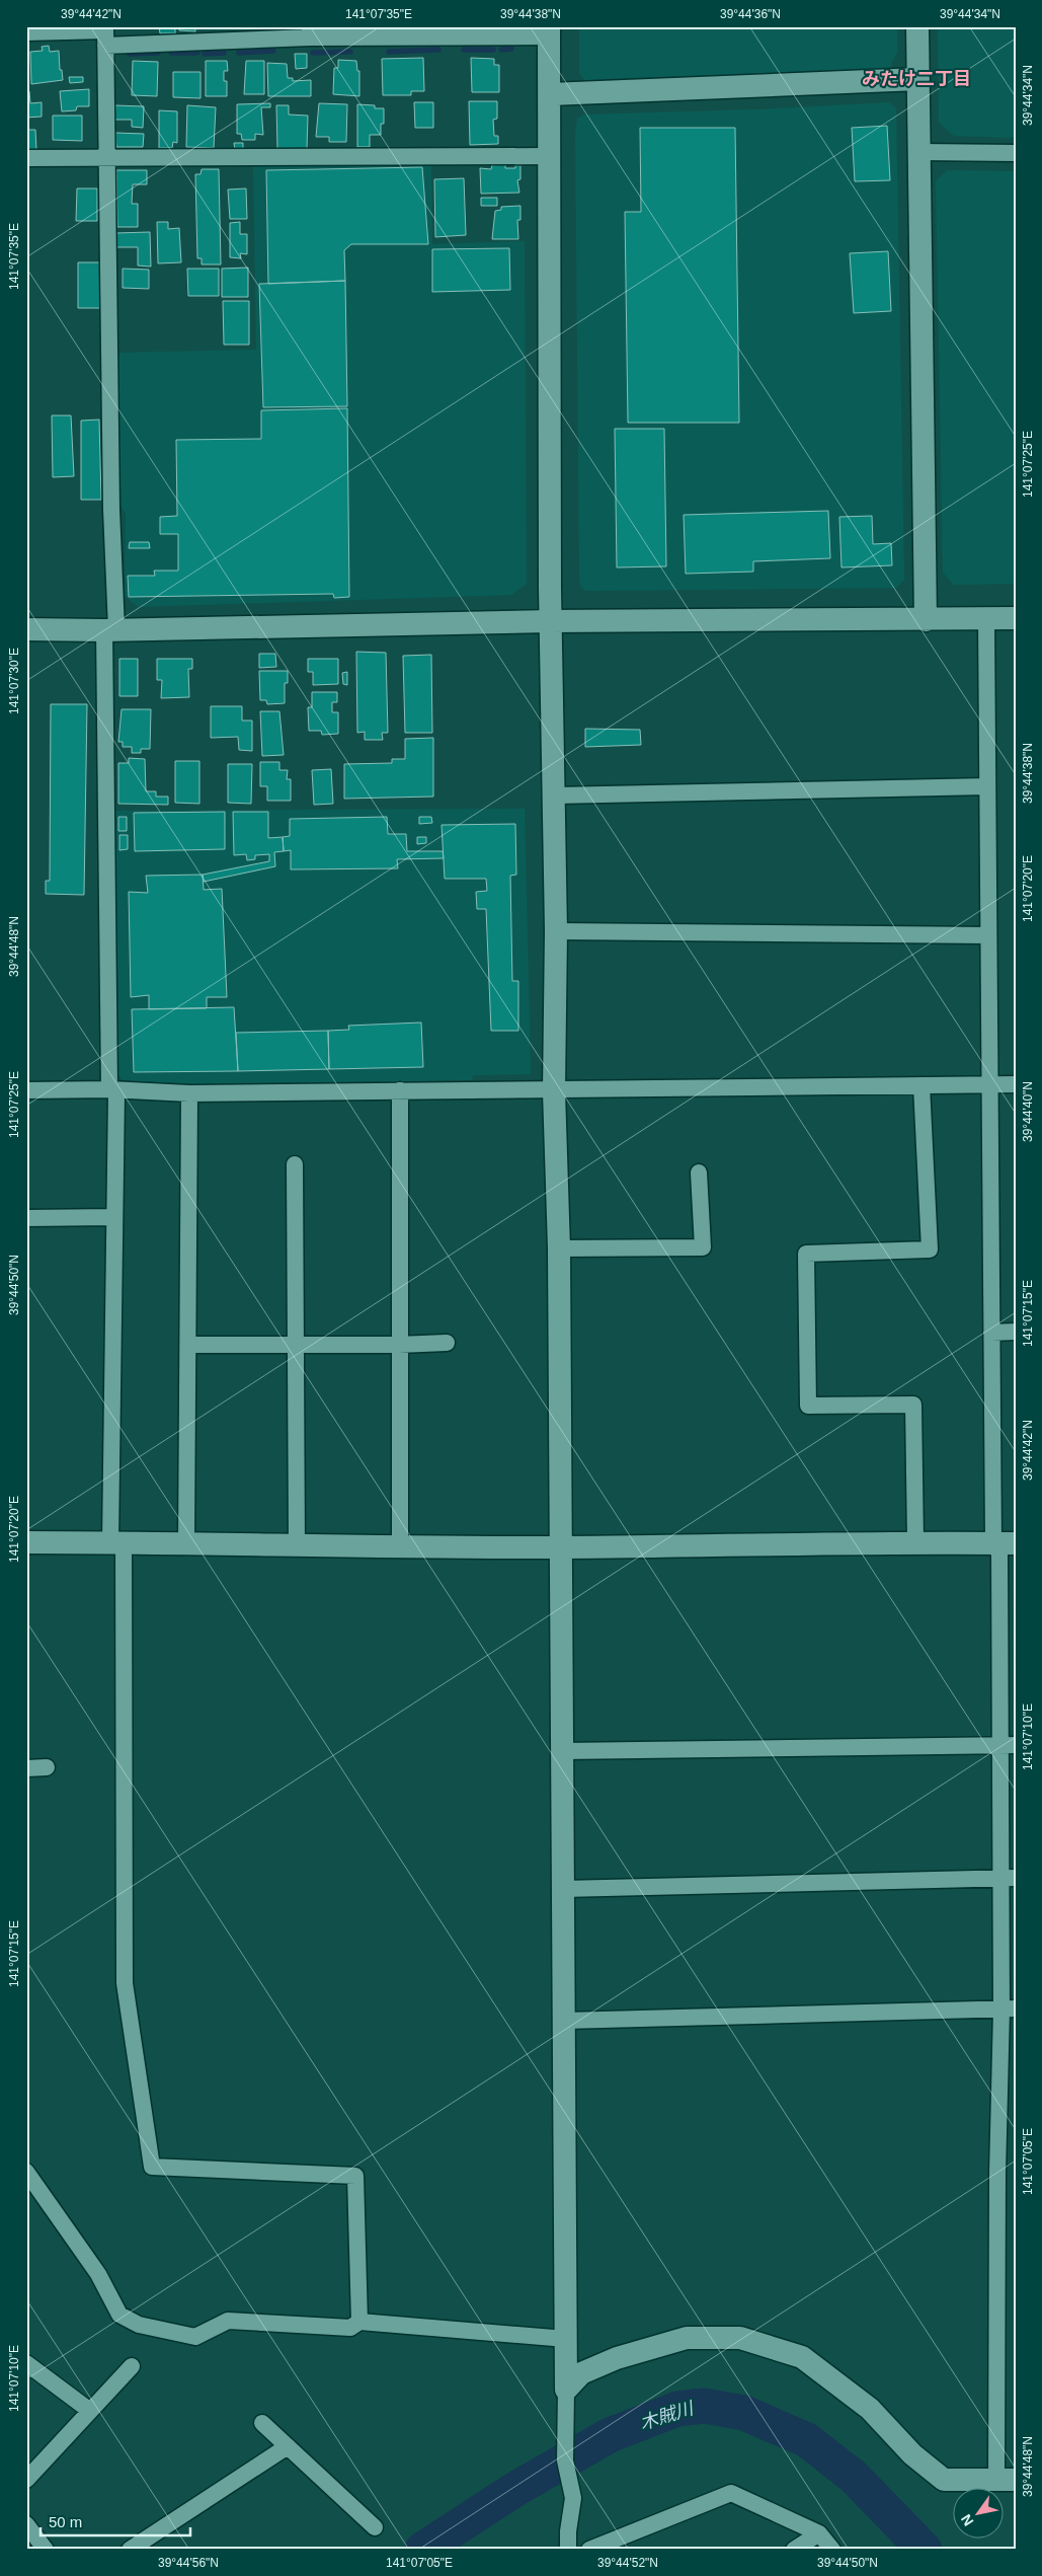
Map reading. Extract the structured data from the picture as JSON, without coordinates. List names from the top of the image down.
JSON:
{
  "districts": ["みたけ二丁目"],
  "water": ["木賊川"],
  "scale_bar": "50 m",
  "north": "bottom left",
  "coordinates": [
    "39°44'42\"N",
    "141°07'35\"E",
    "39°44'38\"N",
    "39°44'36\"N",
    "39°44'34\"N",
    "141°07'25\"E",
    "141°07'30\"E",
    "141°07'20\"E",
    "39°44'48\"N",
    "39°44'40\"N",
    "39°44'50\"N",
    "141°07'15\"E",
    "141°07'10\"E",
    "141°07'05\"E",
    "39°44'56\"N",
    "39°44'52\"N"
  ]
}
